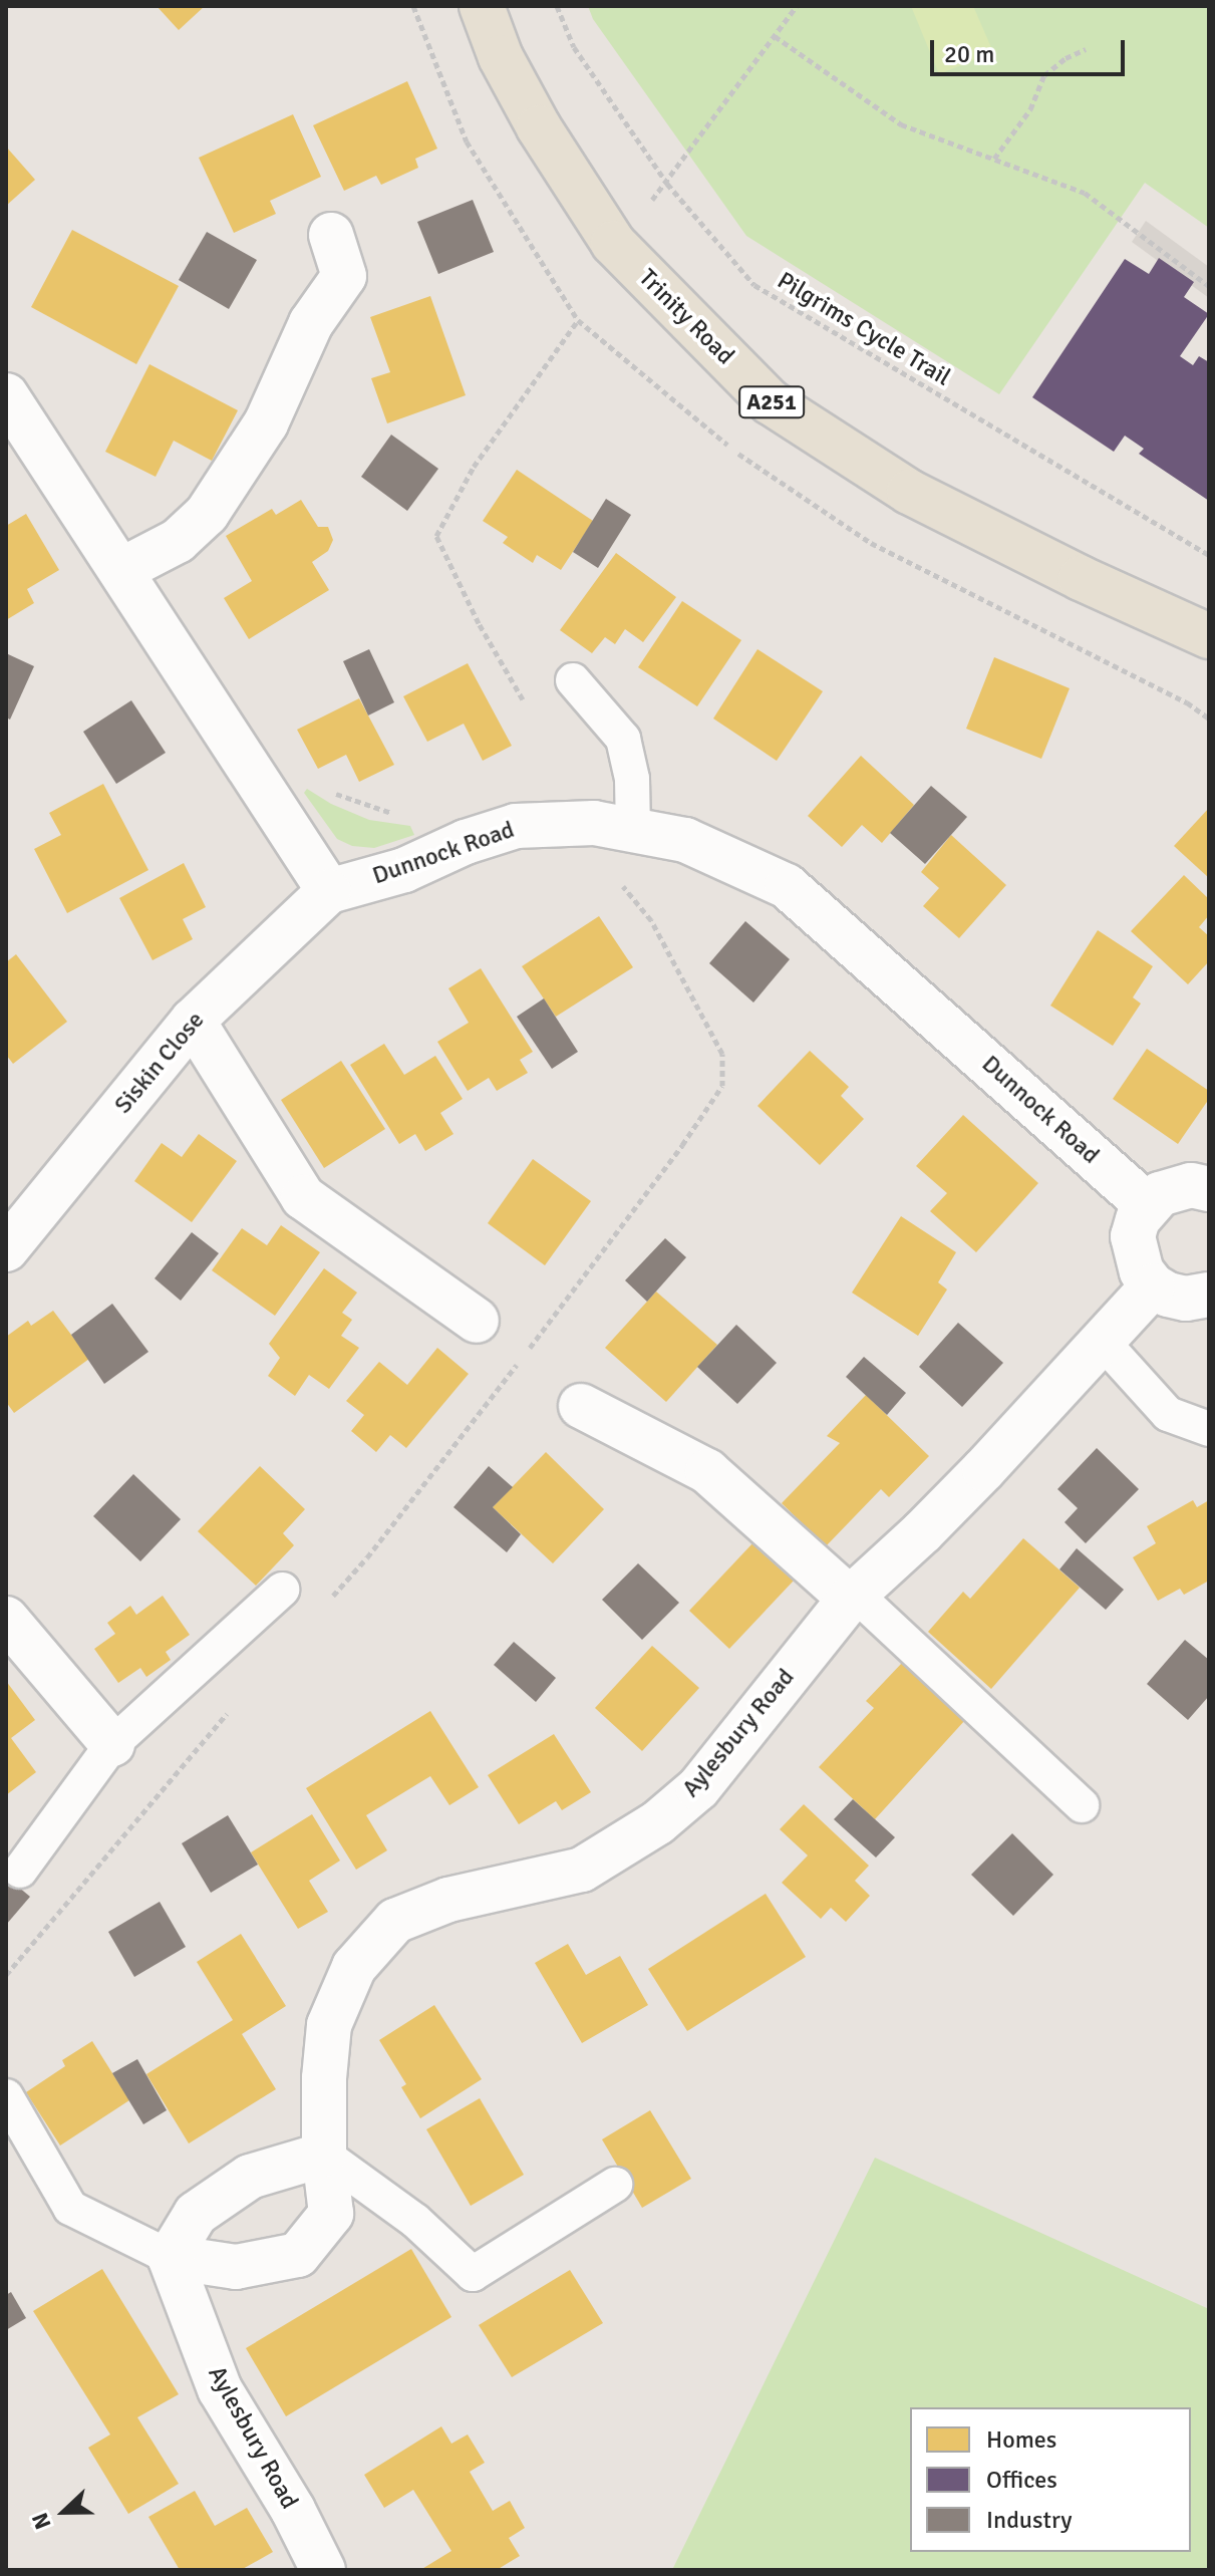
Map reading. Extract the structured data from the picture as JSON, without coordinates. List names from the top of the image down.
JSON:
{
  "streets": {
    "main road": ["Trinity Road", "A251"],
    "street": ["Dunnock Road", "Siskin Close", "Aylesbury Road"],
    "path": ["Pilgrims Cycle Trail"]
  },
  "crossings": [
    ["Dunnock Road", "Siskin Close"]
  ],
  "legend": ["Homes", "Offices", "Industry"],
  "scale_bar": "20 m",
  "north": "left"
}
